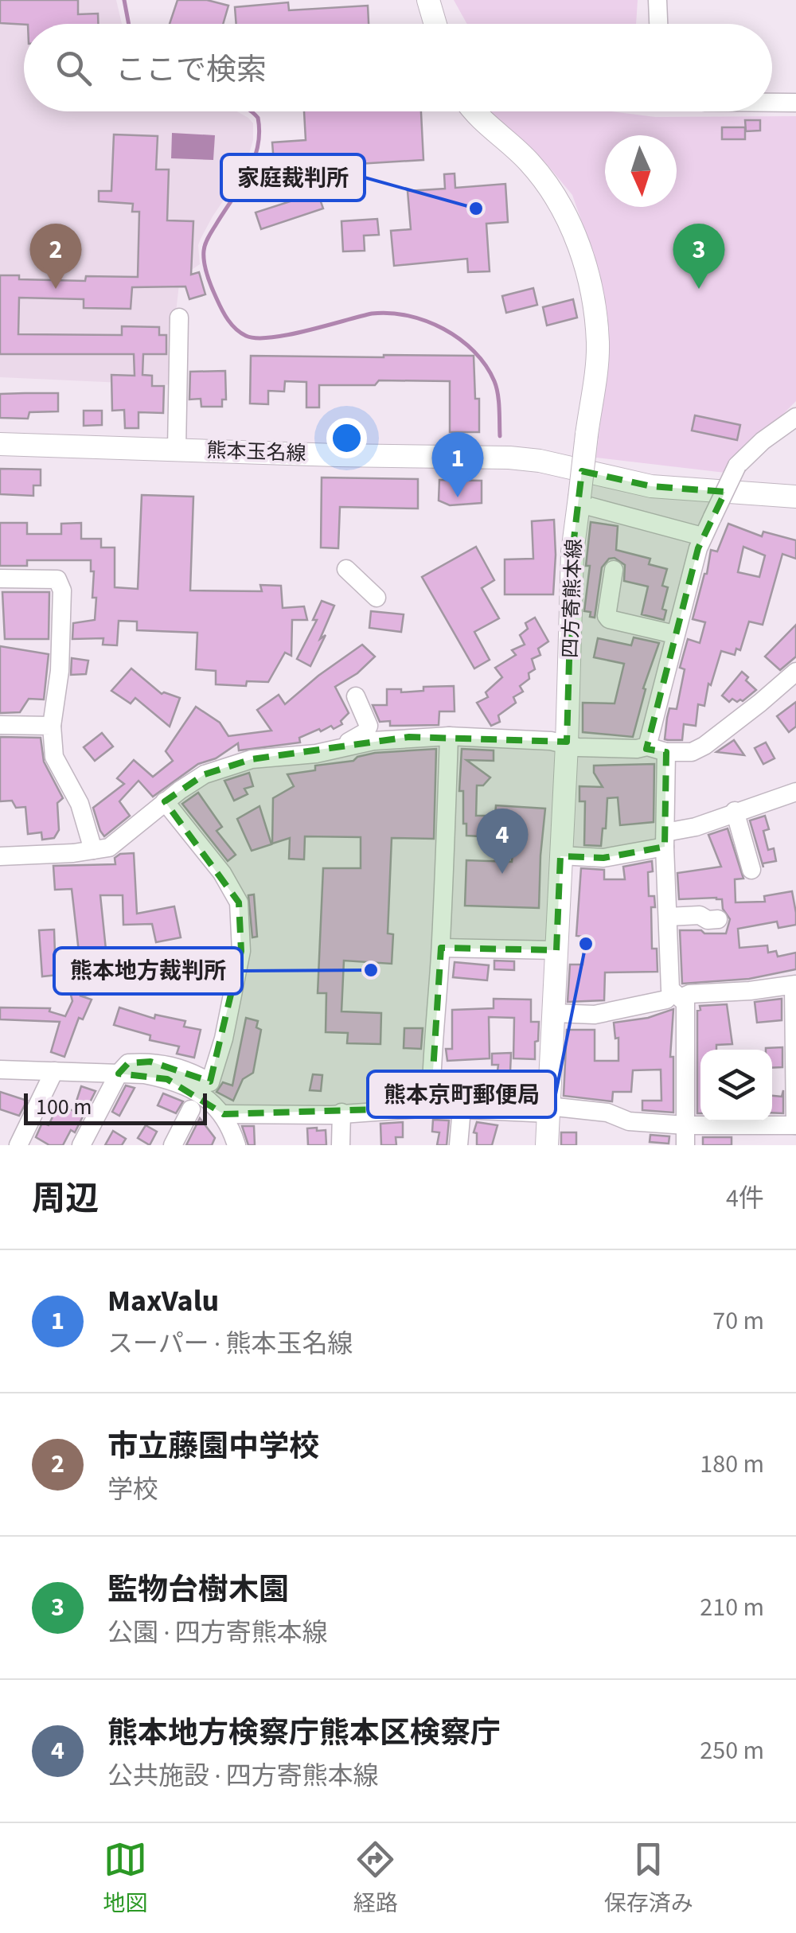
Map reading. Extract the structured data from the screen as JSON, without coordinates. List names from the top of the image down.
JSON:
{
  "streets": {
    "main road": ["熊本玉名線", "四方寄熊本線"]
  },
  "places": ["家庭裁判所", "熊本京町郵便局", "熊本地方裁判所"],
  "scale_bar": "100 m",
  "north": "bottom",
  "page": {
    "search": "ここで検索",
    "pins": [
      "2",
      "3",
      "1",
      "4"
    ],
    "scale": "100 m",
    "heading": ["周辺", "4件"],
    "list": [
      {
        "mark": "1",
        "name": "MaxValu",
        "note": "スーパー · 熊本玉名線",
        "value": "70 m"
      },
      {
        "mark": "2",
        "name": "市立藤園中学校",
        "note": "学校",
        "value": "180 m"
      },
      {
        "mark": "3",
        "name": "監物台樹木園",
        "note": "公園 · 四方寄熊本線",
        "value": "210 m"
      },
      {
        "mark": "4",
        "name": "熊本地方検察庁熊本区検察庁",
        "note": "公共施設 · 四方寄熊本線",
        "value": "250 m"
      }
    ],
    "nav": ["地図", "経路", "保存済み"]
  }
}
